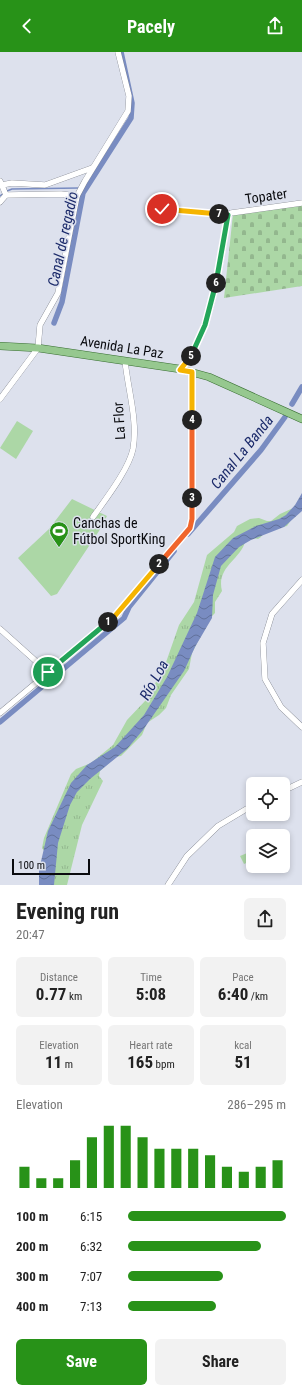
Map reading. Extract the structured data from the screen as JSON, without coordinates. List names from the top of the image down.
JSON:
{
  "streets": {
    "main road": ["Avenida La Paz"],
    "street": ["Topater", "La Flor"]
  },
  "crossings": [
    ["Avenida La Paz", "La Flor"]
  ],
  "water": ["Canal de regadio", "Canal La Banda", "Río Loa"],
  "places": {
    "sports": ["Canchas de Fútbol SportKing"]
  },
  "scale_bar": "100 m",
  "page": {
    "header": "Pacely",
    "pins": [
      "7",
      "6",
      "5",
      "4",
      "3",
      "2",
      "1"
    ],
    "scale": "100 m",
    "heading": ["Evening run", "20:47"],
    "stats": [
      ["Distance", "0.77 km"],
      ["Time", "5:08"],
      ["Pace", "6:40 /km"],
      ["Elevation", "11 m"],
      ["Heart rate", "165 bpm"],
      ["kcal", "51"]
    ],
    "chart": ["Elevation", "286–295 m"],
    "list": [
      {
        "name": "100 m",
        "note": "6:15"
      },
      {
        "name": "200 m",
        "note": "6:32"
      },
      {
        "name": "300 m",
        "note": "7:07"
      },
      {
        "name": "400 m",
        "note": "7:13"
      }
    ],
    "buttons": ["Save", "Share"]
  }
}
